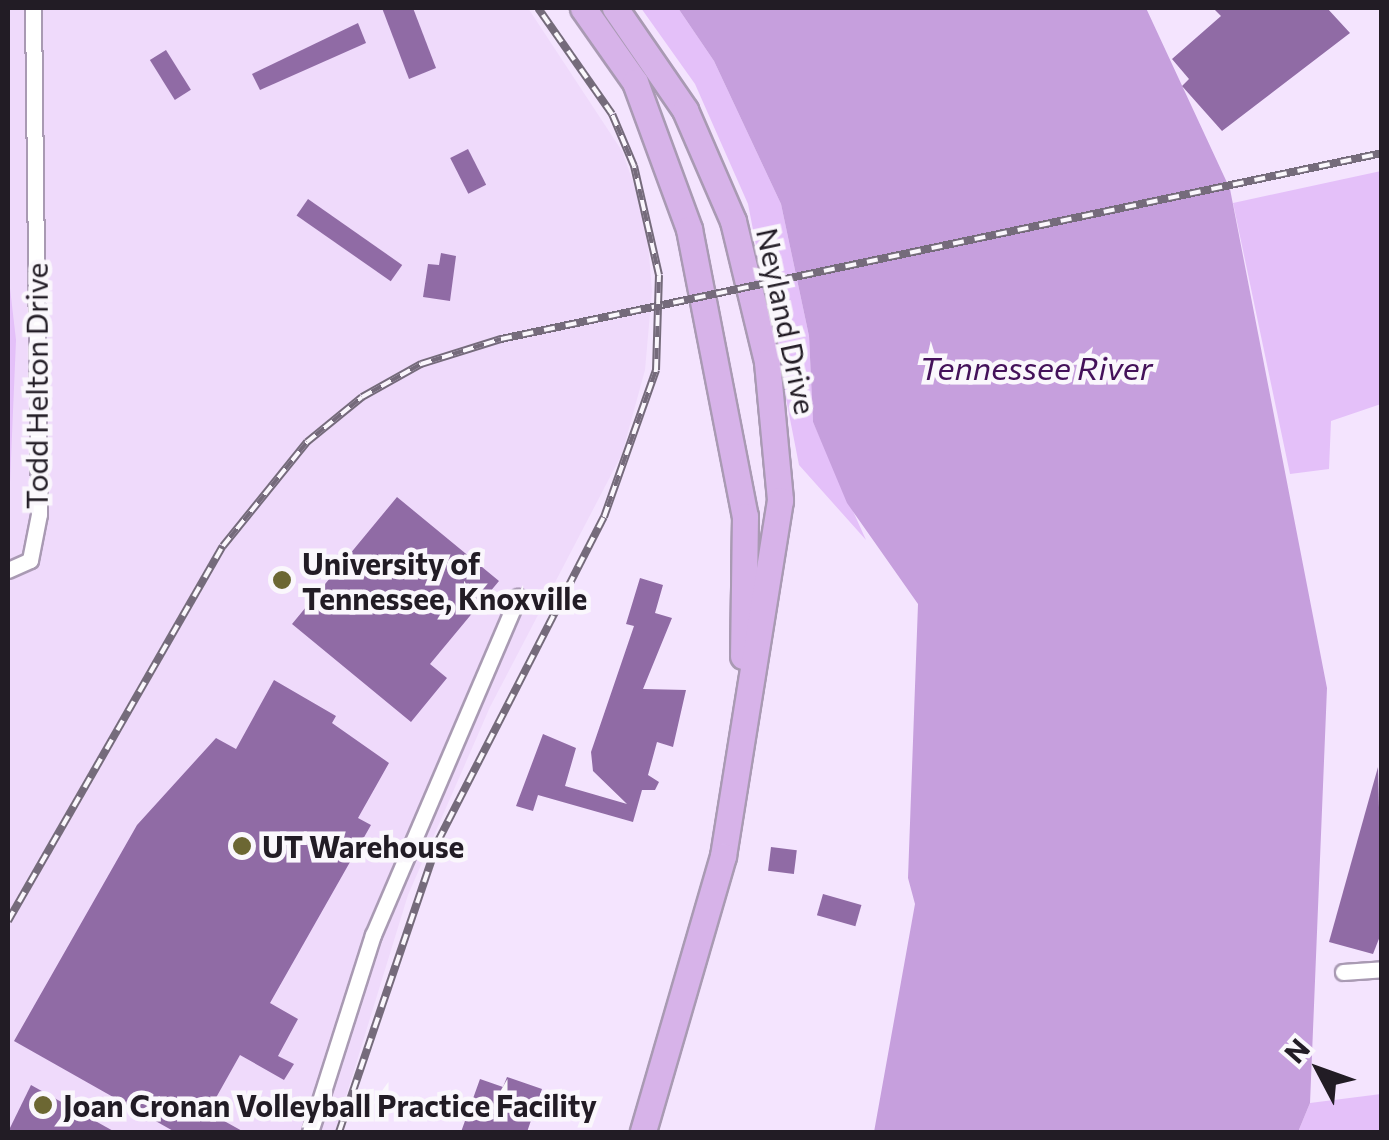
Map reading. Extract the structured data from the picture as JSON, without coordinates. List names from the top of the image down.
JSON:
{
  "streets": {
    "main road": ["Neyland Drive"],
    "street": ["Todd Helton Drive"]
  },
  "water": ["Tennessee River"],
  "places": ["University of Tennessee, Knoxville", "UT Warehouse", "Joan Cronan Volleyball Practice Facility"],
  "north": "top left"
}
